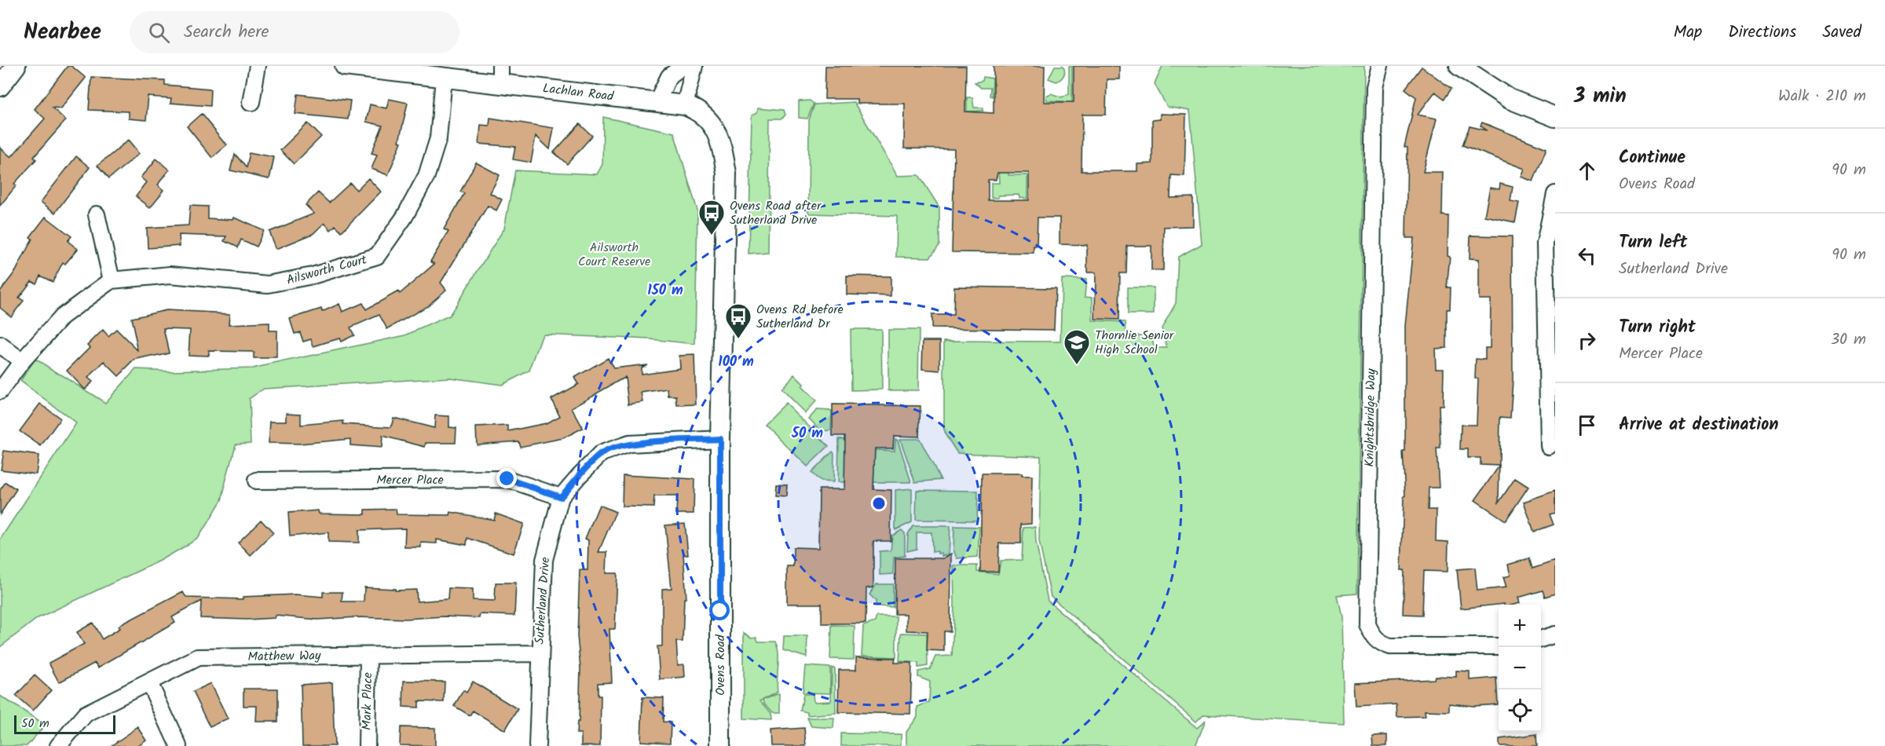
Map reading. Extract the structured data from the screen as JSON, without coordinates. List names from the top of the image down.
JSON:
{
  "streets": {
    "street": [
      "Lachlan Road",
      "Ailsworth Court",
      "Knightsbridge Way",
      "Mercer Place",
      "Sutherland Drive",
      "Matthew Way",
      "Ovens Road",
      "Mark Place"
    ]
  },
  "crossings": [
    ["Lachlan Road", "Ailsworth Court"],
    ["Lachlan Road", "Ovens Road"],
    ["Mercer Place", "Sutherland Drive"],
    ["Sutherland Drive", "Matthew Way"],
    ["Sutherland Drive", "Ovens Road"],
    ["Matthew Way", "Mark Place"]
  ],
  "parks": ["Ailsworth Court Reserve"],
  "places": {
    "bus stop": ["Ovens Road after Sutherland Drive", "Ovens Rd before Sutherland Dr"],
    "school or university": ["Thornlie Senior High School"]
  },
  "scale_bar": "50 m",
  "page": {
    "header": "Nearbee",
    "search": "Search here",
    "nav": ["Map", "Directions", "Saved"],
    "heading": ["3 min", "Walk · 210 m"],
    "list": [
      ["Continue", "Ovens Road", "90 m"],
      ["Turn left", "Sutherland Drive", "90 m"],
      ["Turn right", "Mercer Place", "30 m"],
      "Arrive at destination"
    ],
    "map_buttons": ["+", "−"],
    "scale": "50 m"
  },
  "rings": ["150 m", "100 m", "50 m"]
}
